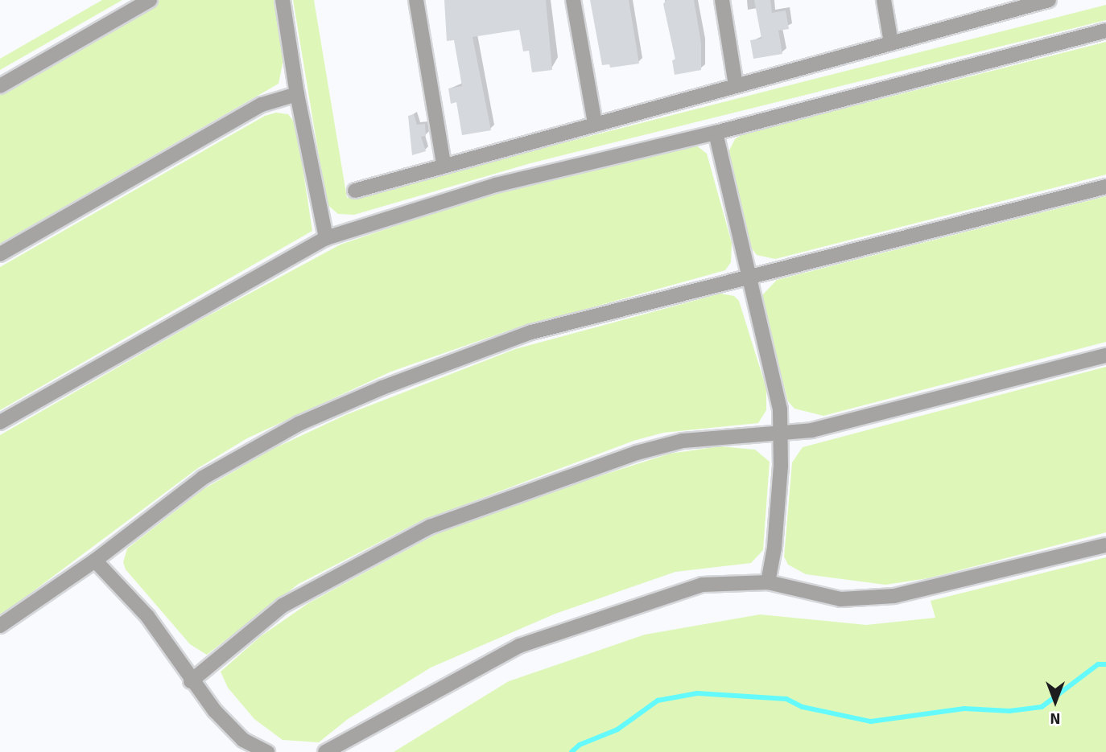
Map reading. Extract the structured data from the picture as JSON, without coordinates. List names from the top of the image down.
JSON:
{
  "north": "bottom"
}
